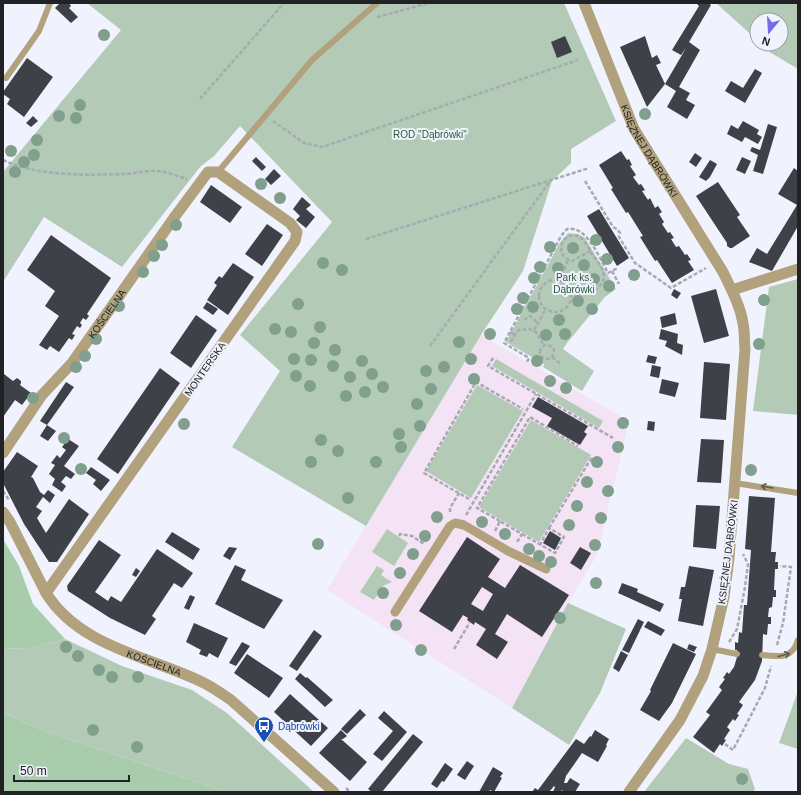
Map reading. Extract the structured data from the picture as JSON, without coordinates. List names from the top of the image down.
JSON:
{
  "streets": {
    "street": ["KSIĘŻNEJ DĄBRÓWKI", "KOŚCIELNA", "MONTERSKA"]
  },
  "crossings": [
    ["KOŚCIELNA", "MONTERSKA"]
  ],
  "parks": ["ROD \"Dąbrówki\"", "Park ks. Dąbrówki"],
  "places": {
    "bus stop": ["Dąbrówki"]
  },
  "scale_bar": "50 m",
  "north": "bottom"
}
